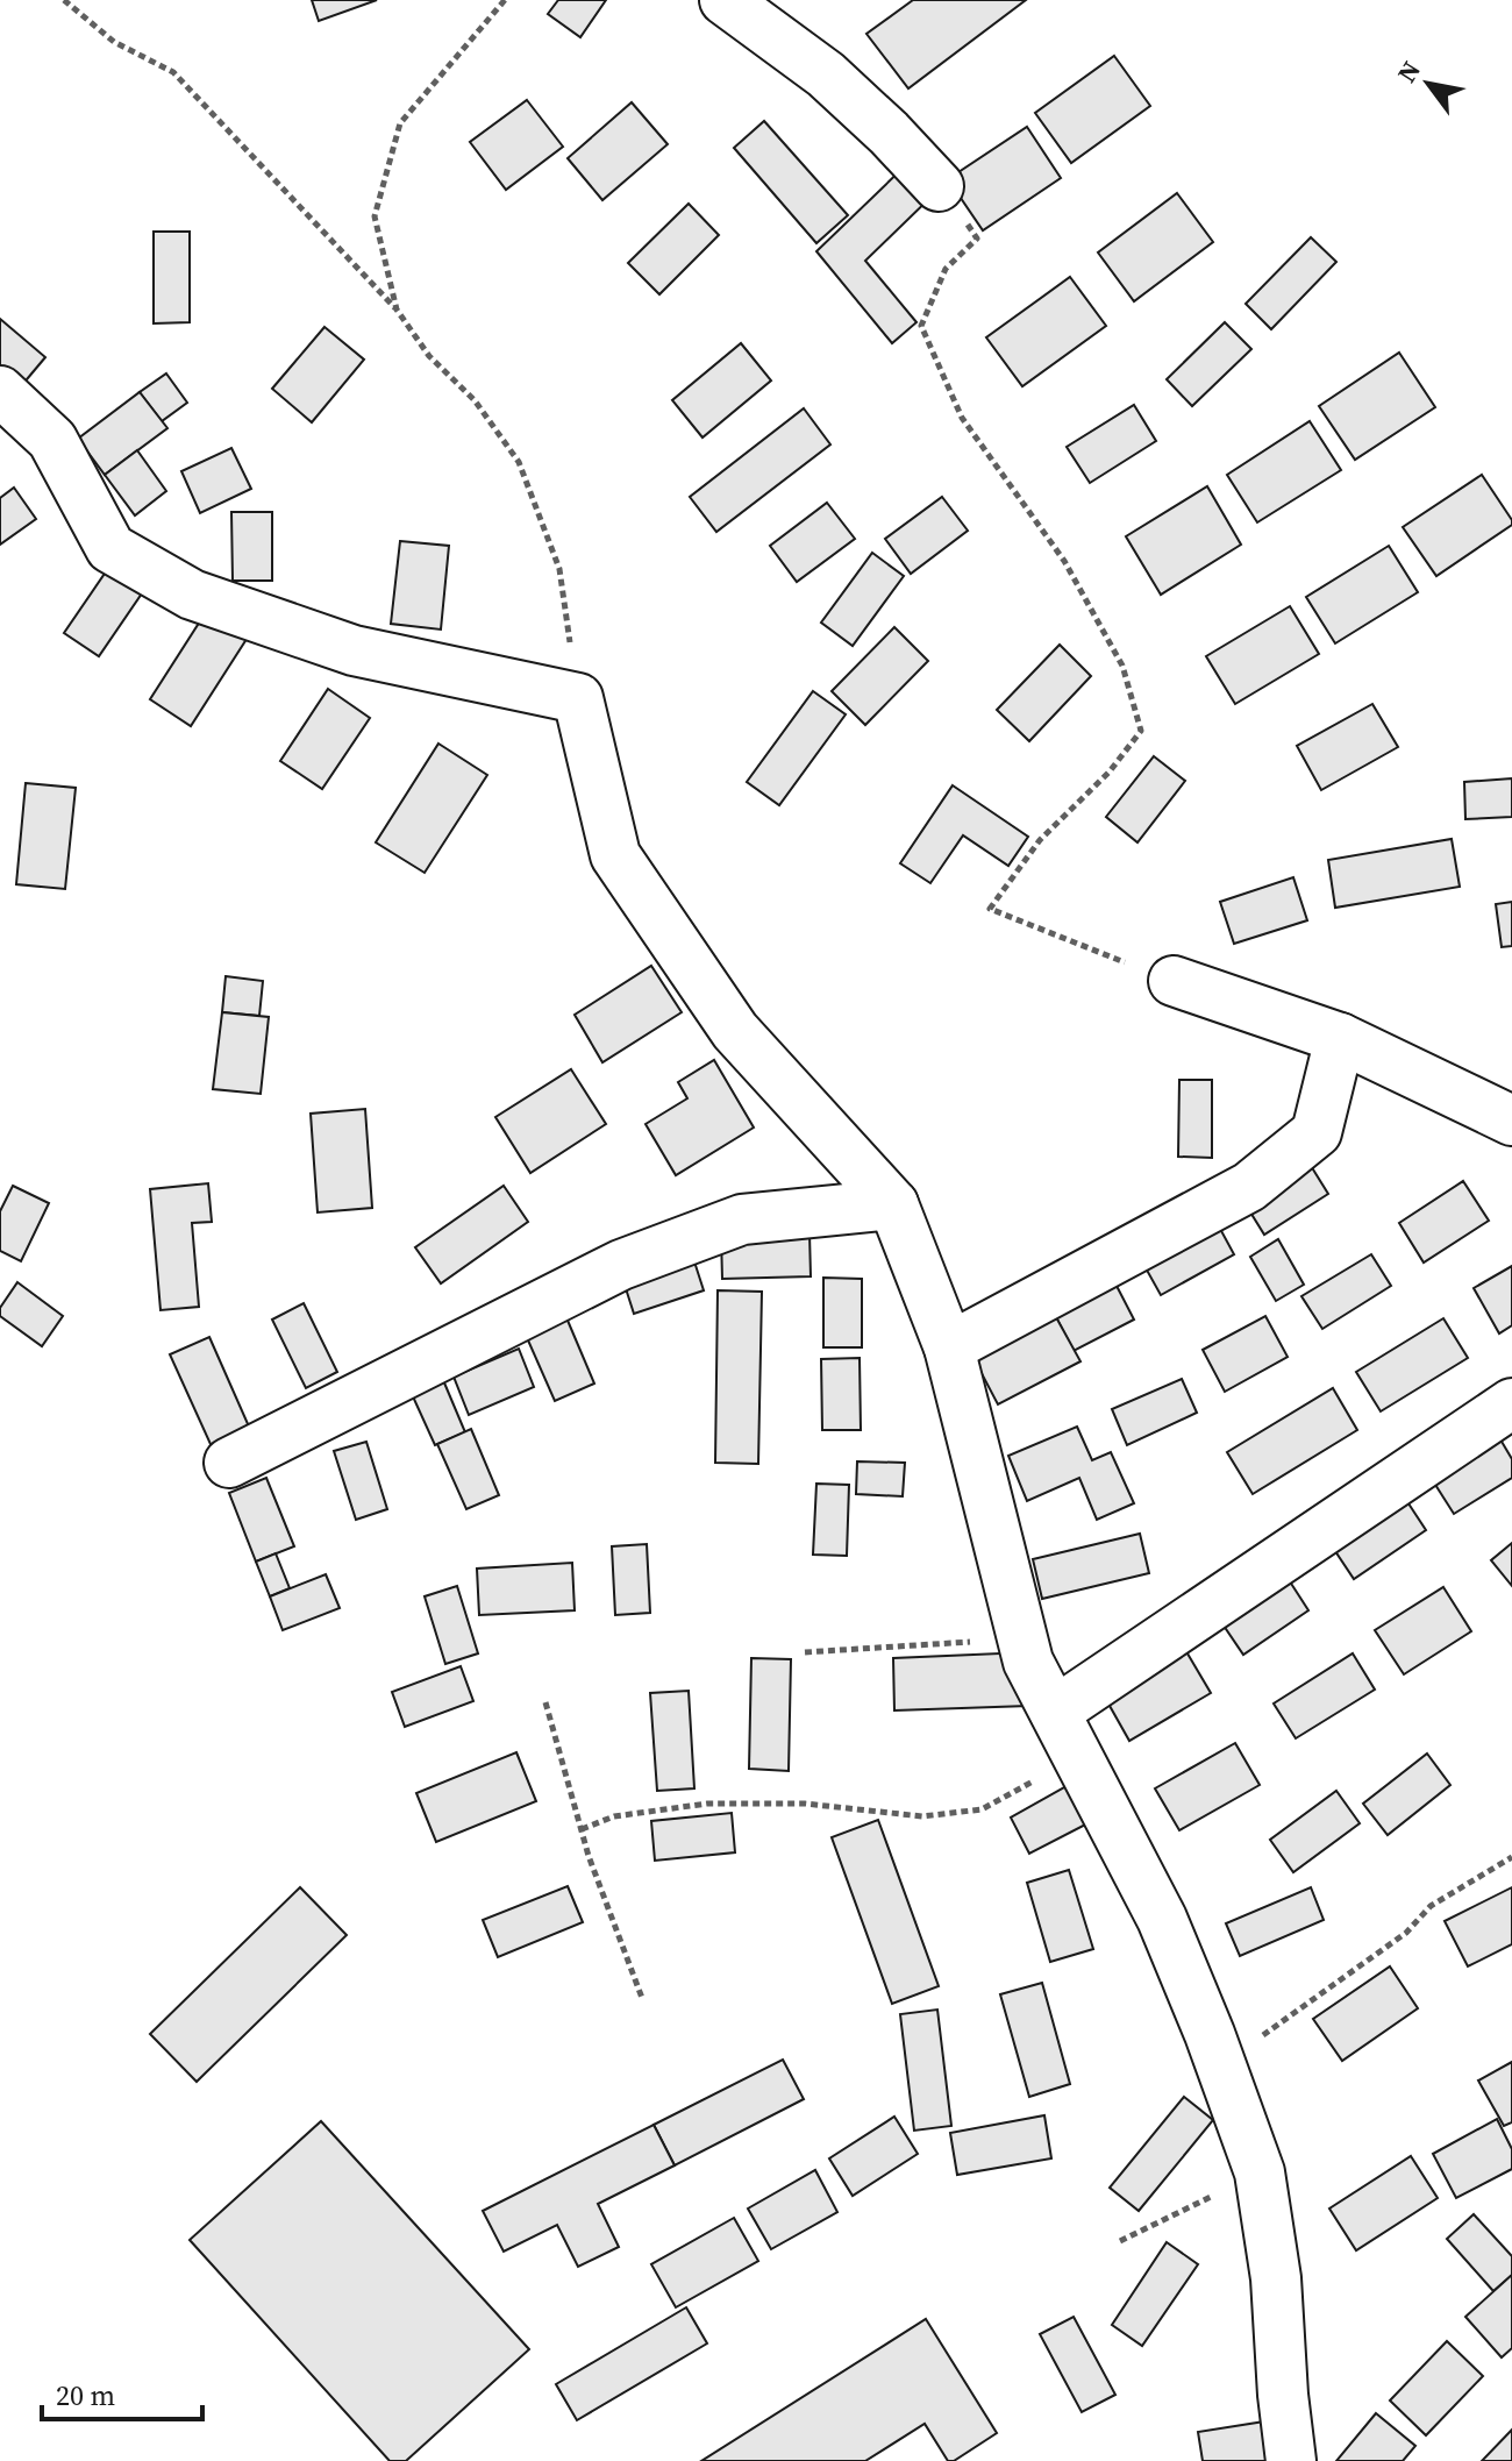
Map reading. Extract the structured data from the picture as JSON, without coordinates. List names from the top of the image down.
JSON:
{
  "scale_bar": "20 m",
  "north": "top left"
}
